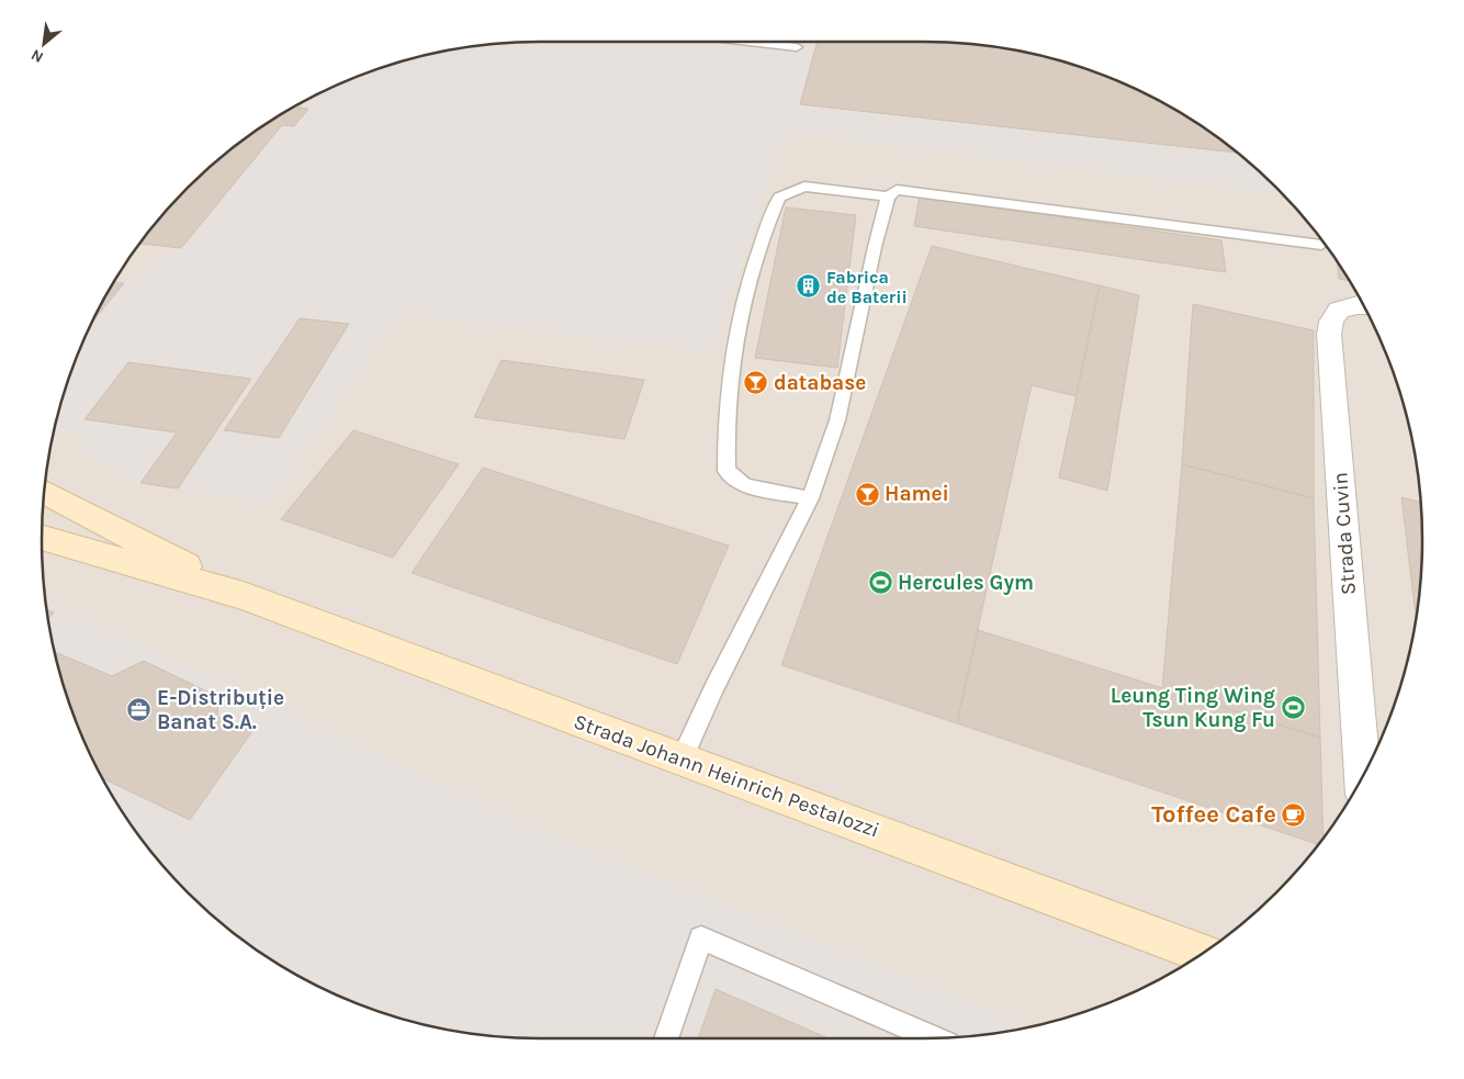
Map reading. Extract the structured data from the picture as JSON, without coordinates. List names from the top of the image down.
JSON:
{
  "streets": {
    "main road": ["Strada Johann Heinrich Pestalozzi"],
    "street": ["Strada Cuvin"]
  },
  "places": {
    "building": ["Fabrica de Baterii"],
    "bar": ["database", "Hamei"],
    "sports": ["Hercules Gym", "Leung Ting Wing Tsun Kung Fu"],
    "office": ["E-Distribuție Banat S.A."],
    "cafe": ["Toffee Cafe"]
  },
  "north": "bottom left"
}
